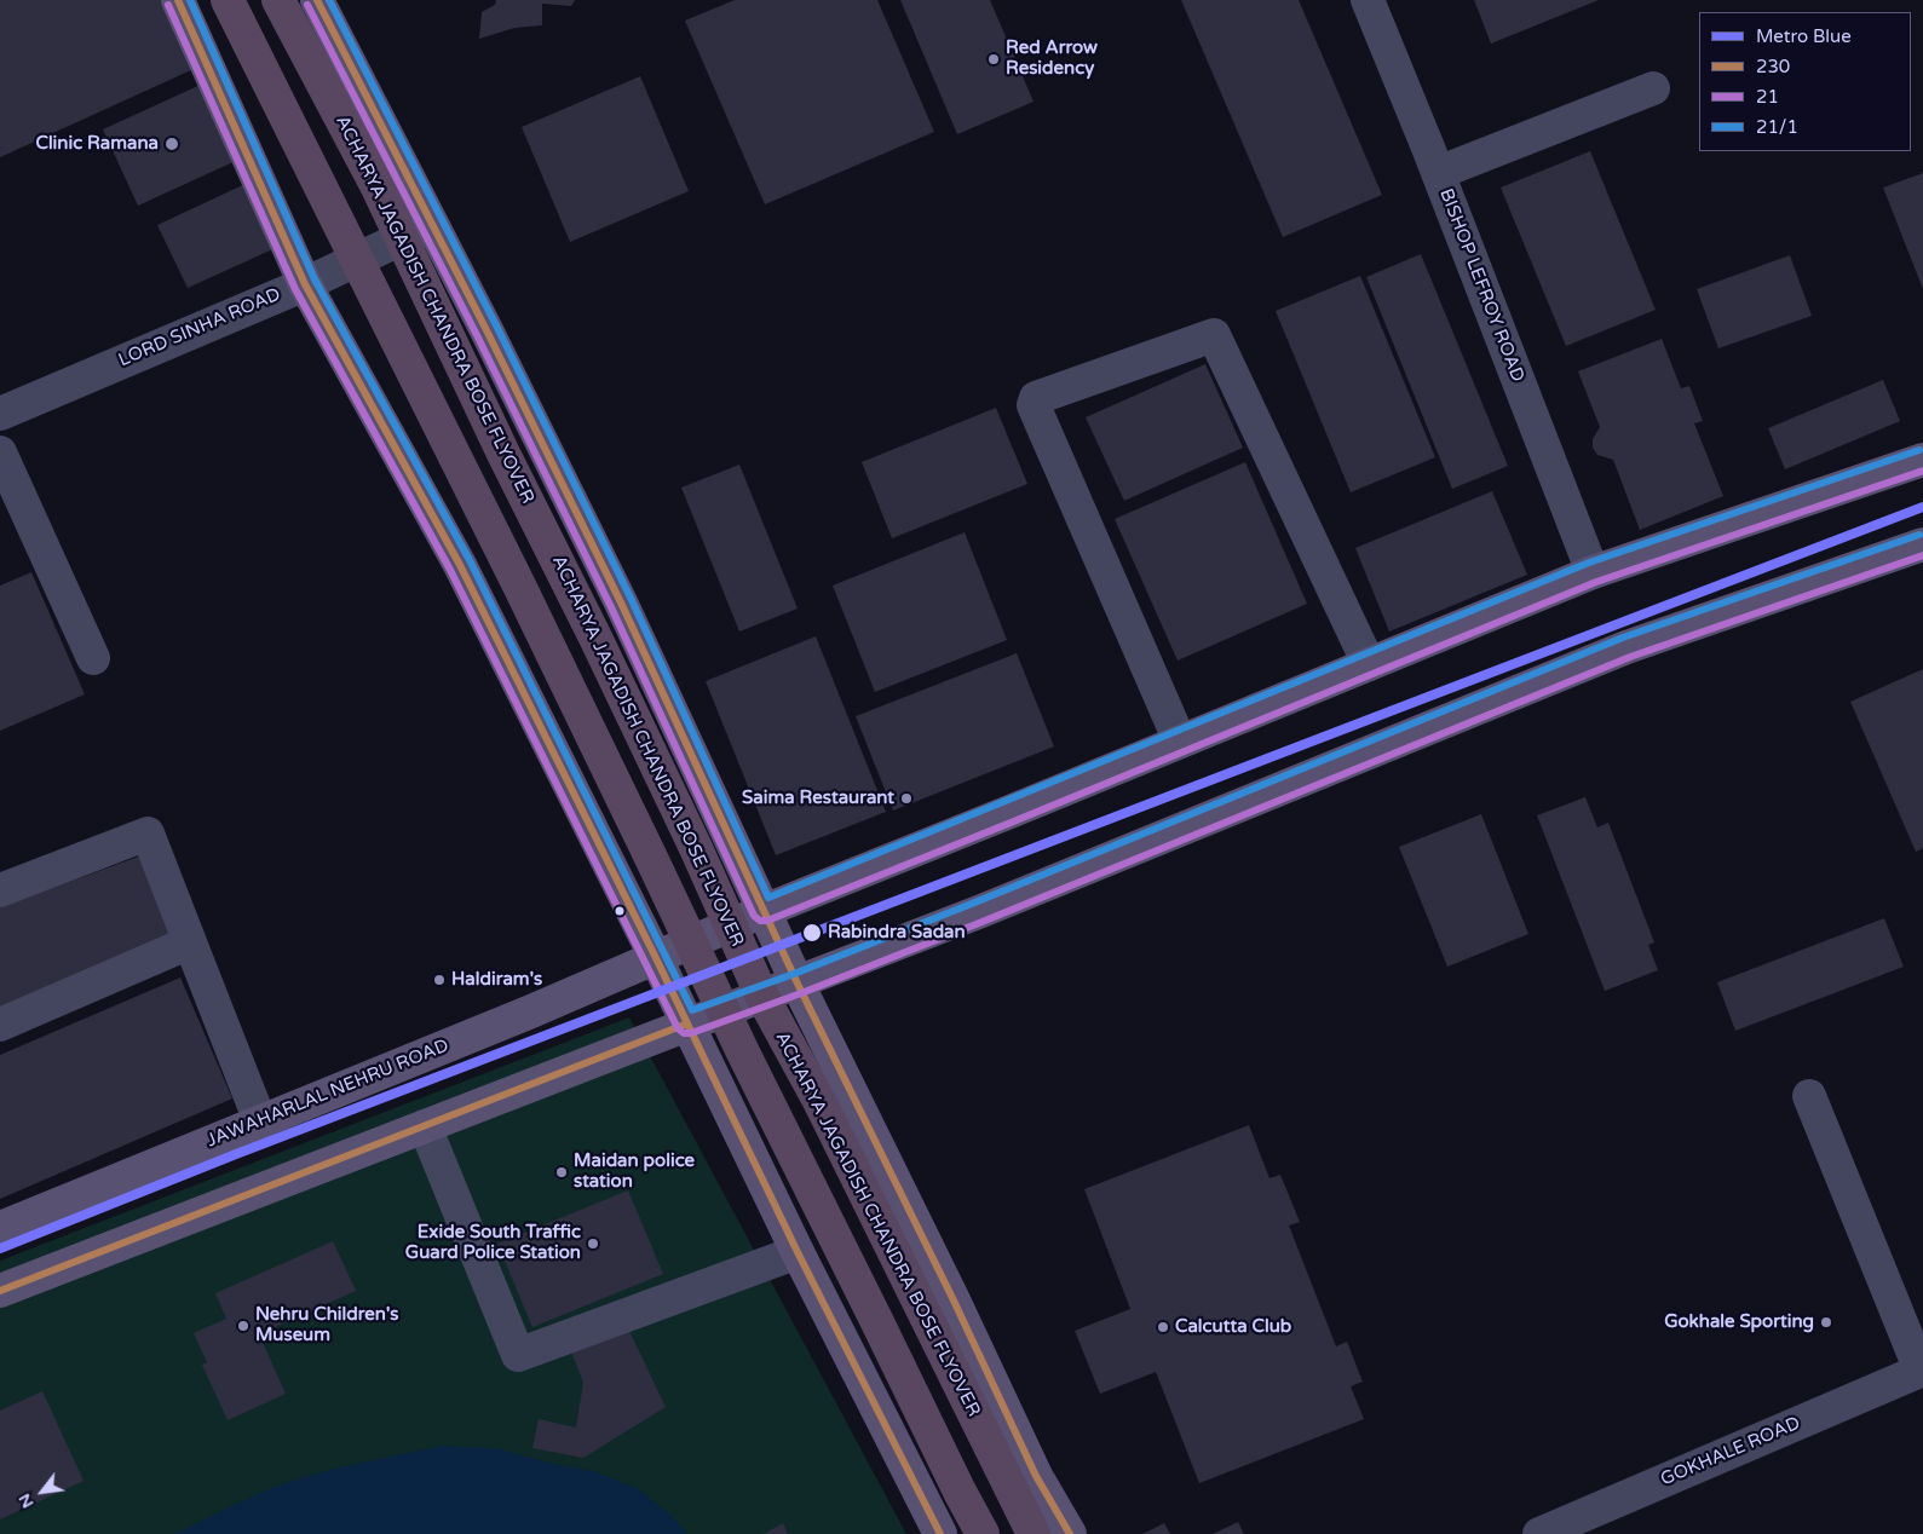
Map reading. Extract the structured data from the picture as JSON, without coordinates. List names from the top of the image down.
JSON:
{
  "streets": {
    "highway": ["ACHARYA JAGADISH CHANDRA BOSE FLYOVER"],
    "main road": ["JAWAHARLAL NEHRU ROAD"],
    "street": ["BISHOP LEFROY ROAD", "LORD SINHA ROAD", "GOKHALE ROAD"]
  },
  "crossings": [
    ["BISHOP LEFROY ROAD", "JAWAHARLAL NEHRU ROAD"]
  ],
  "places": [
    "Red Arrow Residency",
    "Clinic Ramana",
    "Saima Restaurant",
    "Rabindra Sadan",
    "Haldiram's",
    "Maidan police station",
    "Exide South Traffic Guard Police Station",
    "Gokhale Sporting",
    "Nehru Children's Museum",
    "Calcutta Club"
  ],
  "lines": [
    "transit line 230",
    "transit line 21/1",
    "transit line 21",
    "metro line Blue"
  ],
  "legend": [
    "Metro Blue",
    "230",
    "21",
    "21/1"
  ],
  "north": "bottom left"
}
